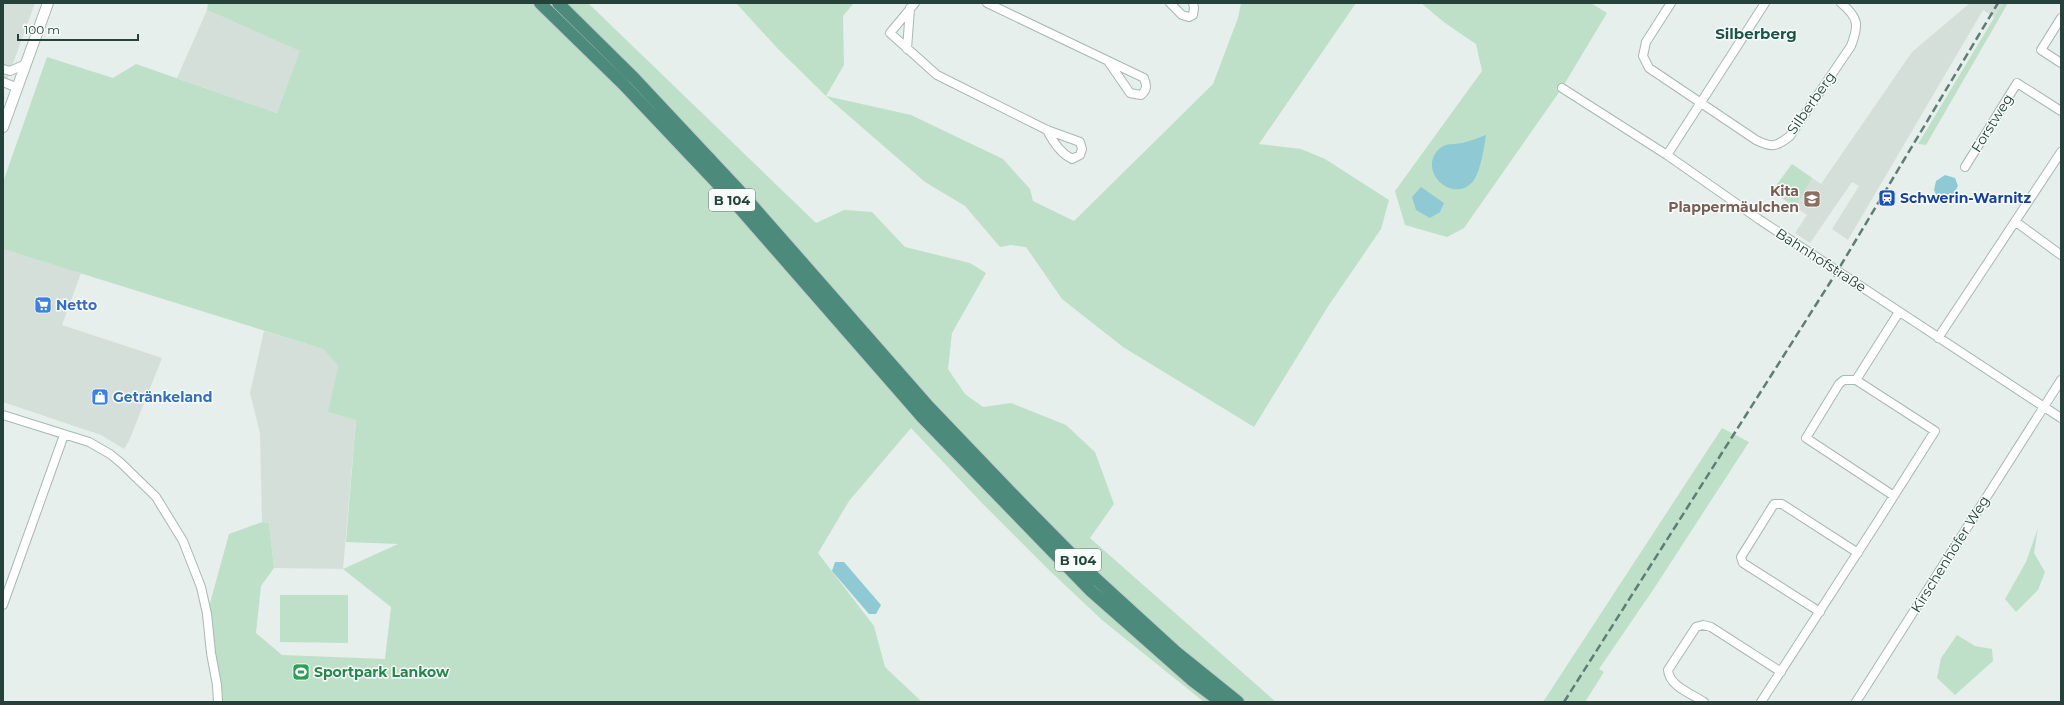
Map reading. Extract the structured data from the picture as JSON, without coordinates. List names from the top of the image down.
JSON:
{
  "streets": {
    "highway": ["B 104"],
    "street": [
      "Silberberg",
      "Forstweg",
      "Bahnhofstraße",
      "Kirschenhöfer Weg"
    ]
  },
  "crossings": [
    ["Bahnhofstraße", "Kirschenhöfer Weg"]
  ],
  "districts": ["Silberberg"],
  "places": {
    "station": ["Schwerin-Warnitz"],
    "school or university": ["Kita Plappermäulchen"],
    "supermarket": ["Netto"],
    "shop": ["Getränkeland"],
    "sports": ["Sportpark Lankow"]
  },
  "scale_bar": "100 m"
}
